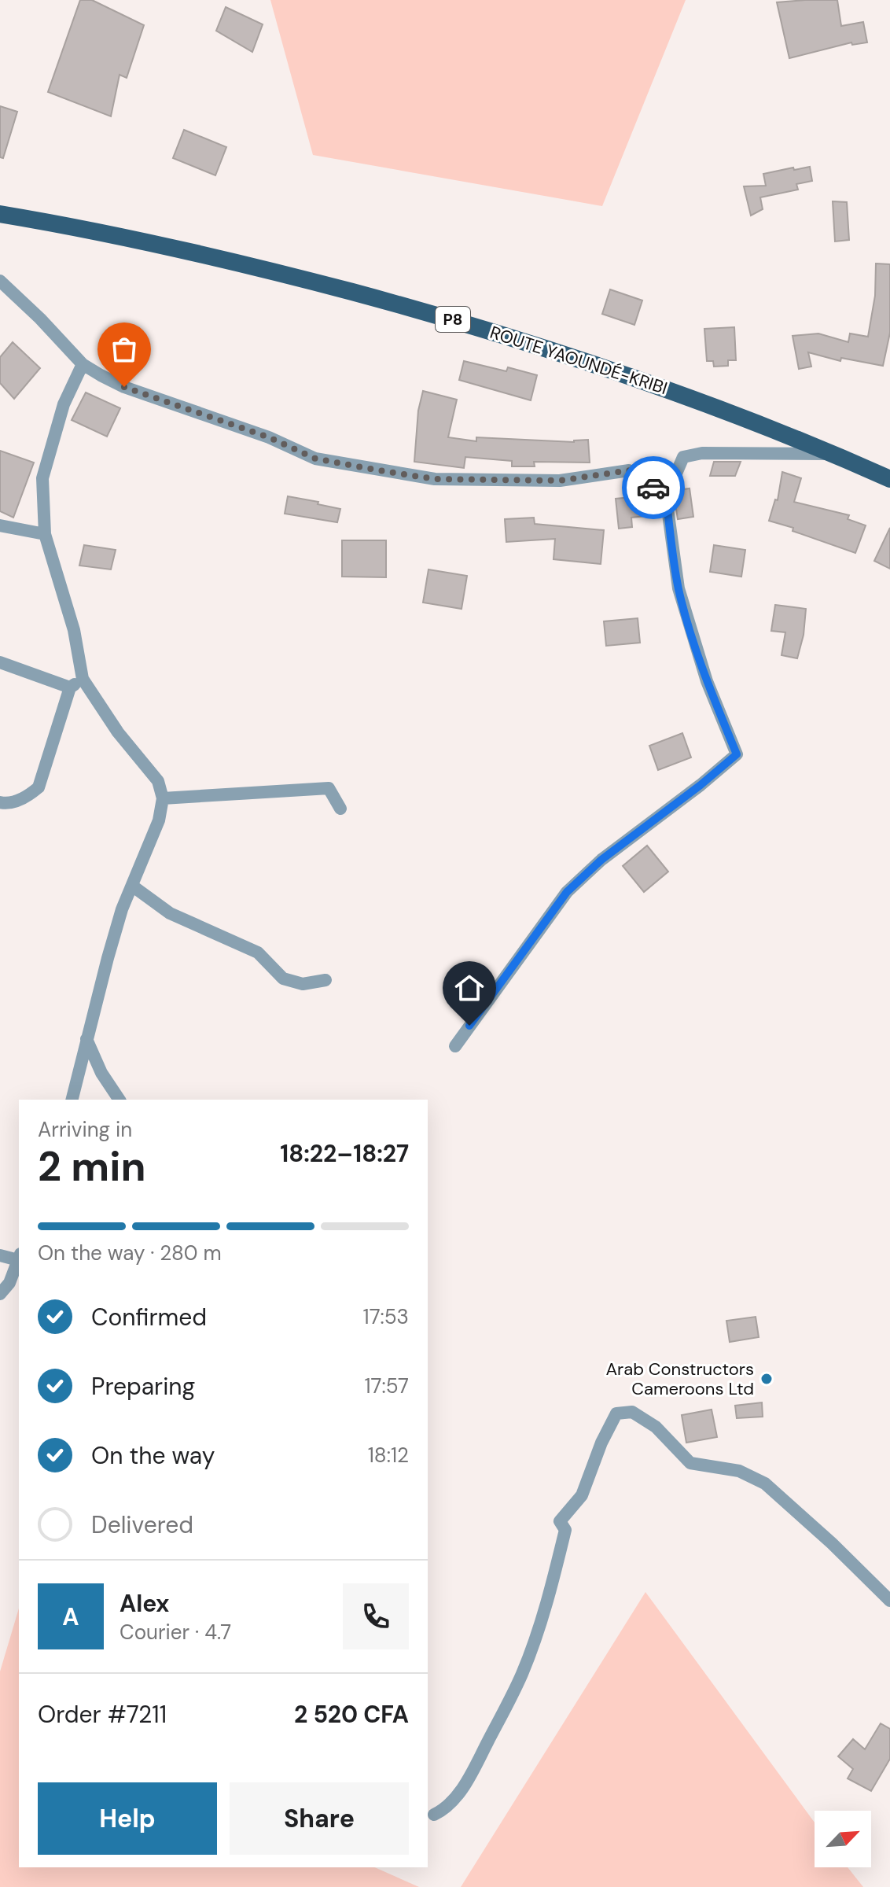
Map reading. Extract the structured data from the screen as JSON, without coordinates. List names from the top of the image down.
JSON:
{
  "streets": {
    "main road": ["P8", "ROUTE YAOUNDÉ-KRIBI"]
  },
  "places": ["Arab Constructors Cameroons Ltd"],
  "north": "top right",
  "page": {
    "heading": ["2 min", "Arriving in", "18:22–18:27"],
    "panel": [
      "Alex",
      "Courier · 4.7",
      "Order #7211",
      "2 520 CFA"
    ],
    "bar": "On the way · 280 m",
    "list": [
      ["Confirmed", "17:53"],
      ["Preparing", "17:57"],
      ["On the way", "18:12"],
      "Delivered"
    ],
    "round": "A",
    "buttons": ["Help", "Share"]
  }
}
